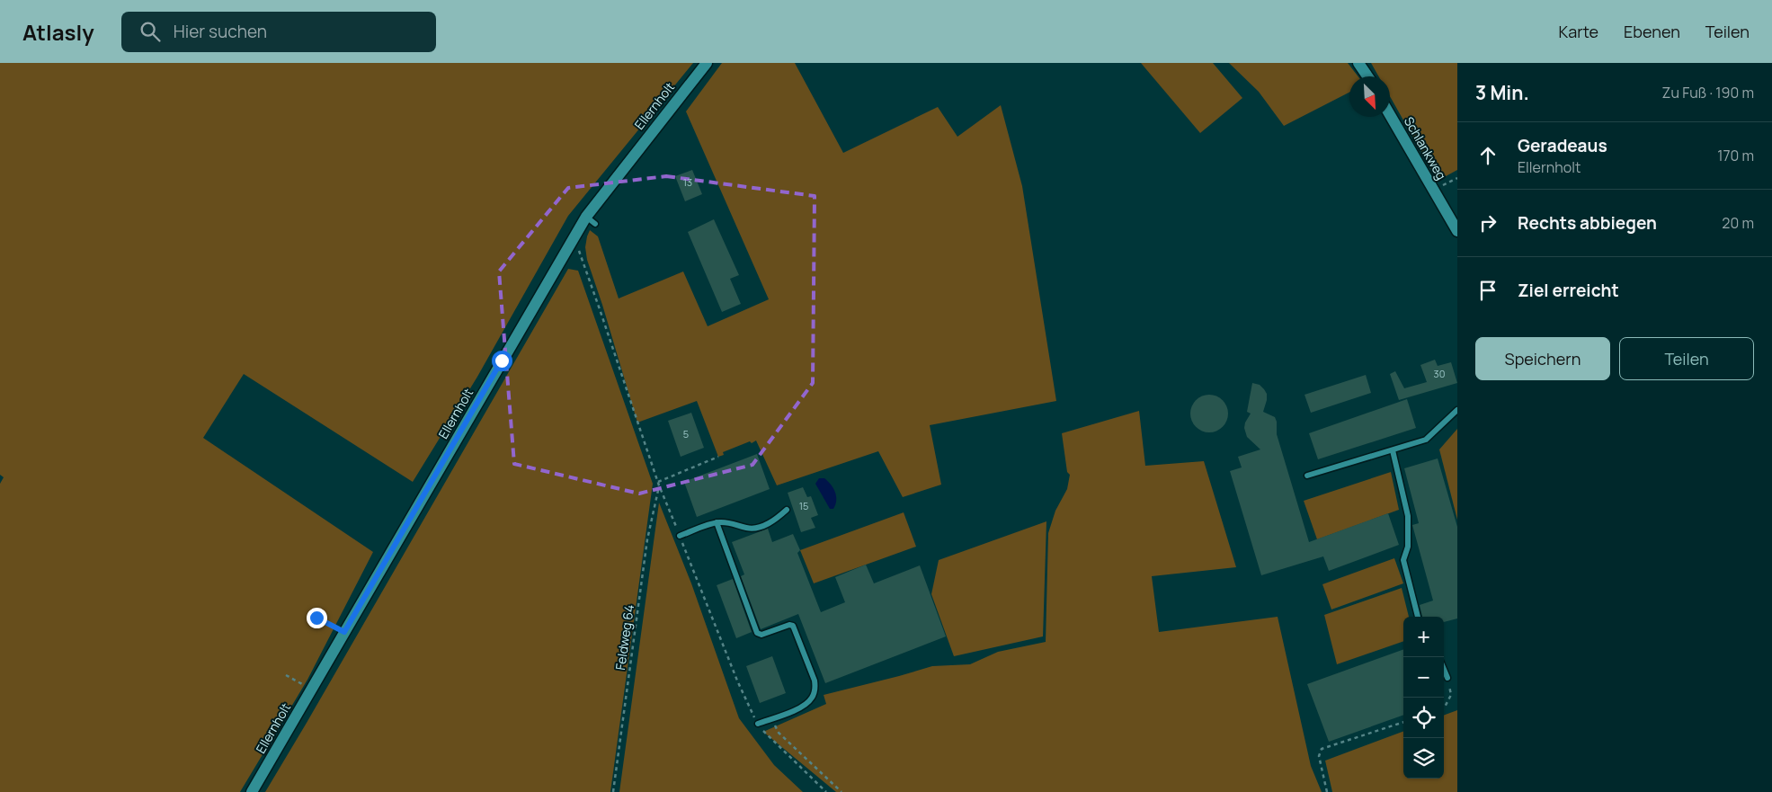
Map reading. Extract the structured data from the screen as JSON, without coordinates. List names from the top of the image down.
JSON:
{
  "streets": {
    "street": ["Ellernholt", "Schlankweg"],
    "path": ["Feldweg 64"]
  },
  "house_numbers": [
    "13",
    "30",
    "5",
    "15"
  ],
  "north": "bottom right",
  "page": {
    "header": "Atlasly",
    "search": "Hier suchen",
    "nav": ["Karte", "Ebenen", "Teilen"],
    "heading": ["3 Min.", "Zu Fuß · 190 m"],
    "list": [
      ["Geradeaus", "Ellernholt", "170 m"],
      ["Rechts abbiegen", "20 m"],
      "Ziel erreicht"
    ],
    "buttons": ["Speichern", "Teilen"],
    "map_buttons": ["+", "−"]
  }
}
